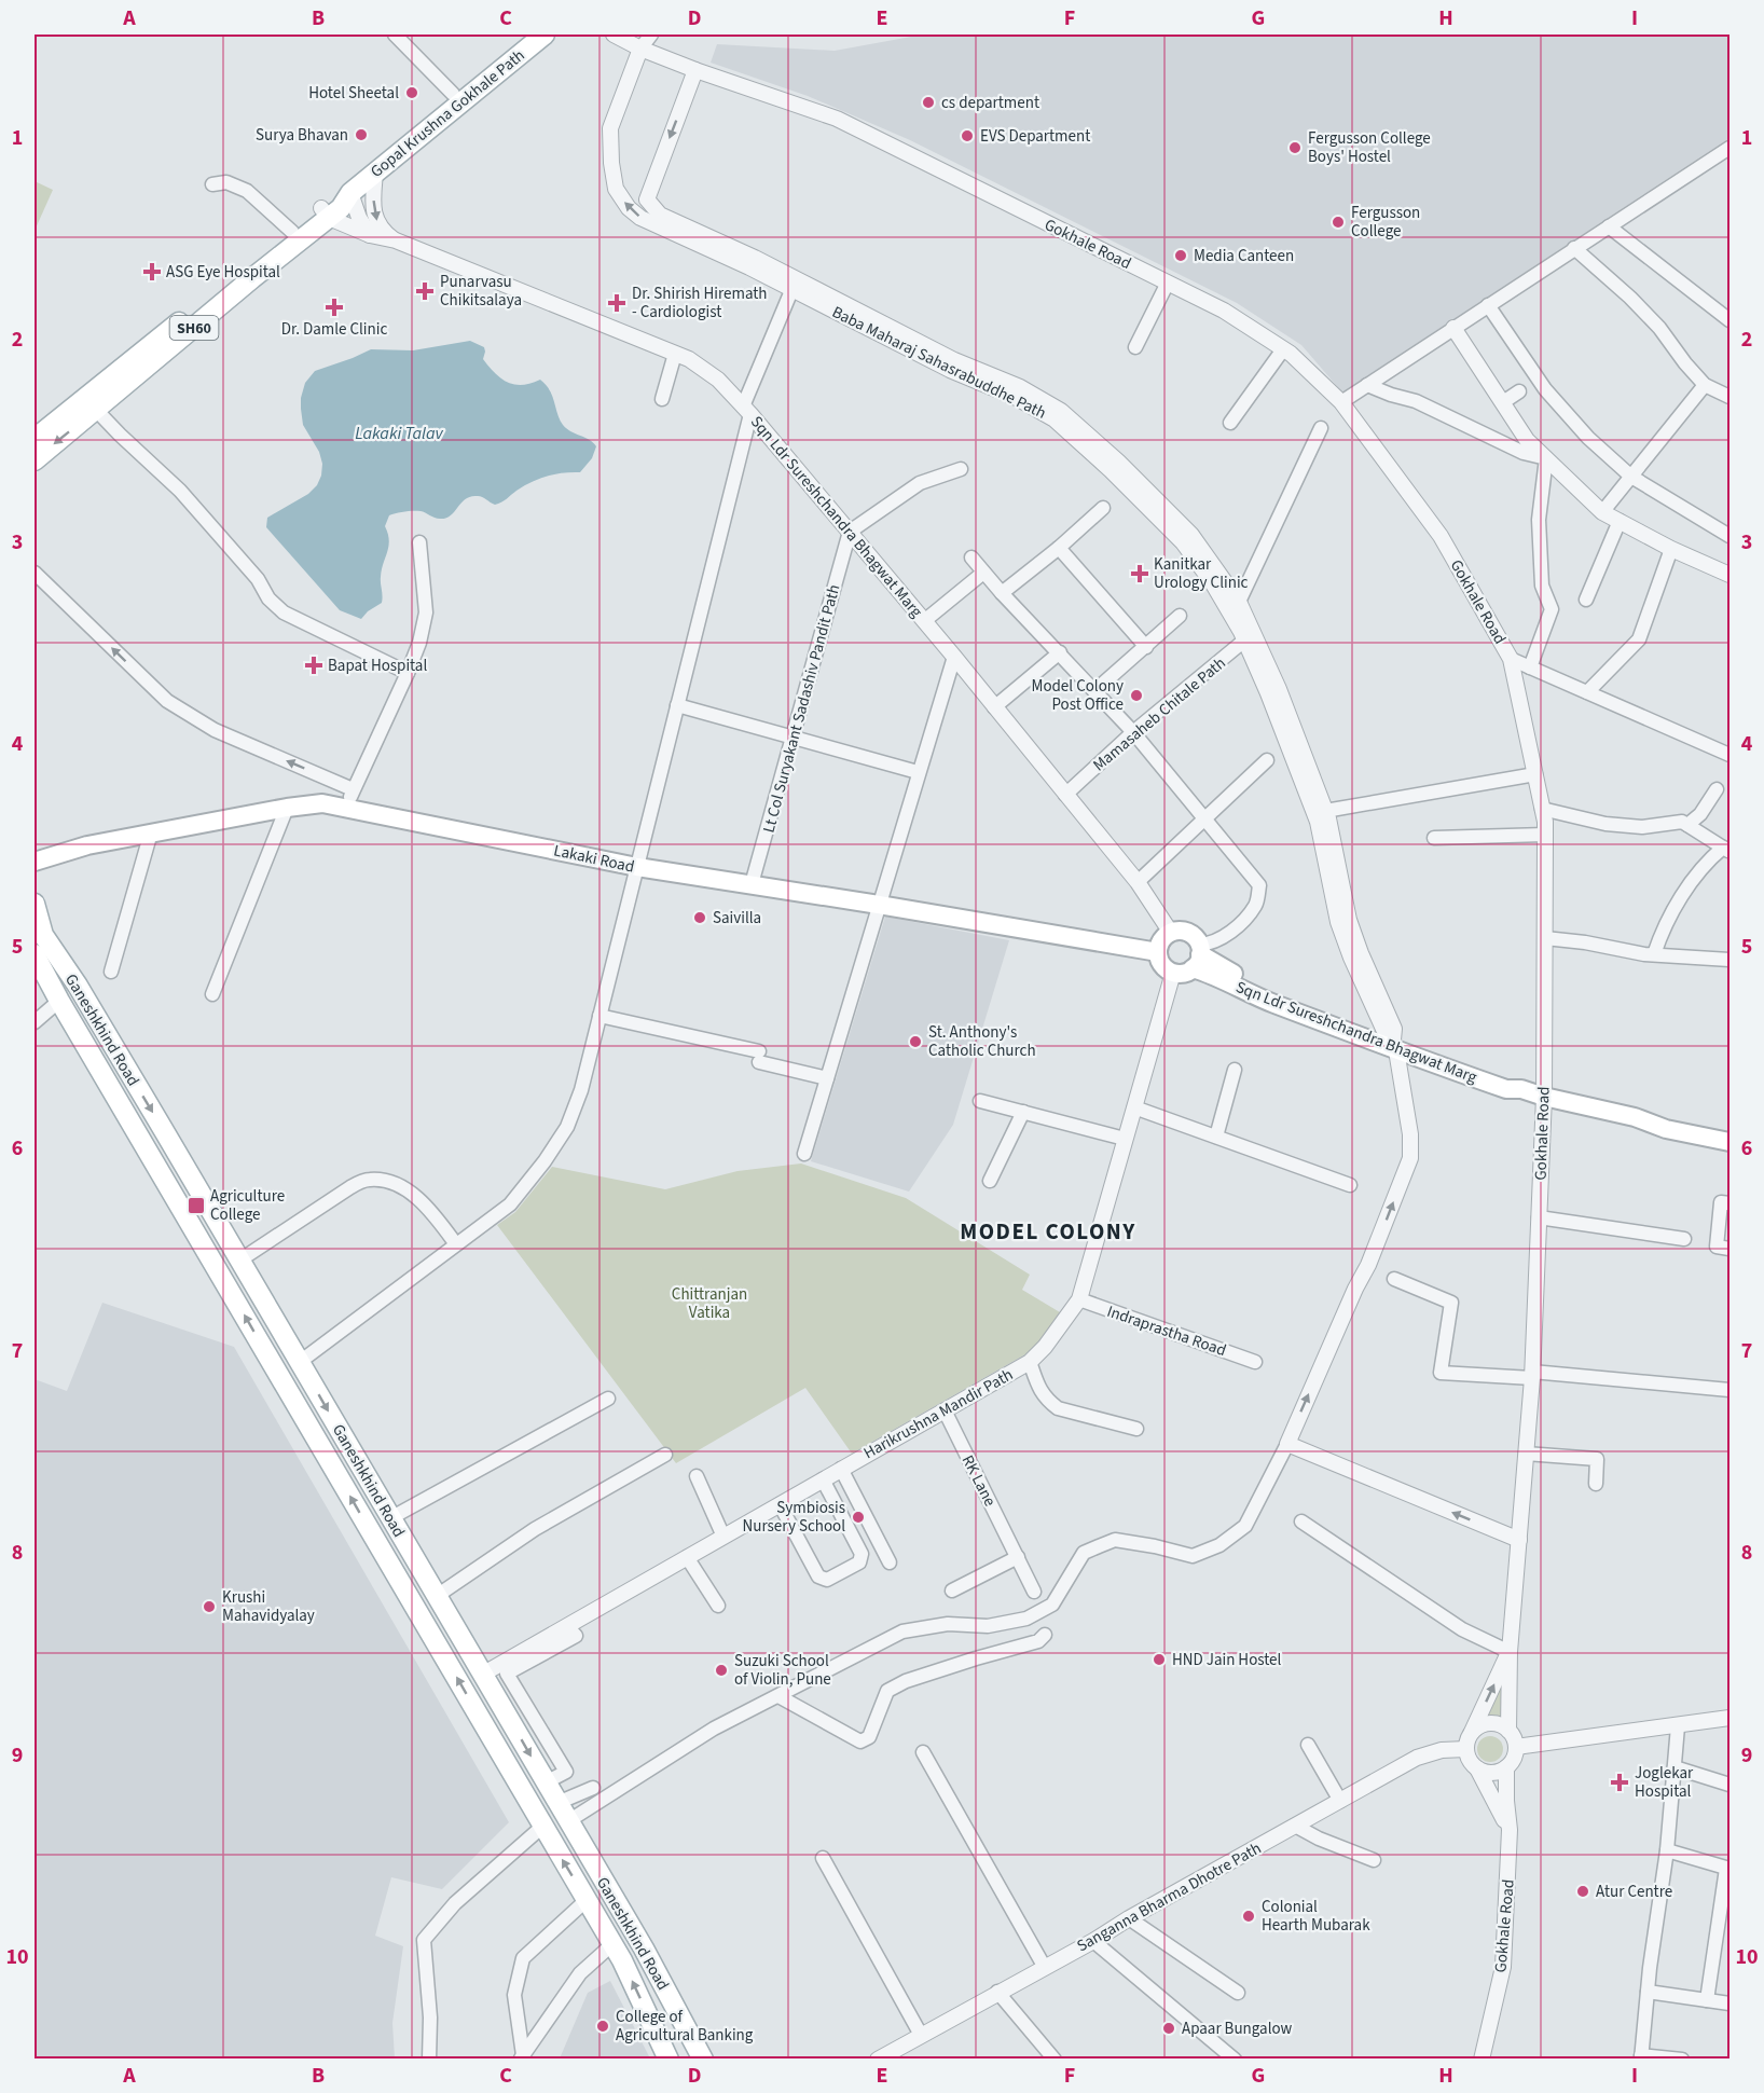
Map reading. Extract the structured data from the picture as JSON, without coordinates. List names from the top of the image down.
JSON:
{
  "streets": {
    "main road": [
      "Gopal Krushna Gokhale Path",
      "SH60",
      "Sqn Ldr Sureshchandra Bhagwat Marg",
      "Lakaki Road",
      "Ganeshkhind Road"
    ],
    "street": [
      "Gokhale Road",
      "Baba Maharaj Sahasrabuddhe Path",
      "Lt Col Suryakant Sadashiv Pandit Path",
      "Mamasaheb Chitale Path",
      "Indraprastha Road",
      "Harikrushna Mandir Path",
      "RK Lane",
      "Sanganna Bharma Dhotre Path"
    ]
  },
  "crossings": [
    ["Gopal Krushna Gokhale Path", "Sqn Ldr Sureshchandra Bhagwat Marg"],
    ["Gokhale Road", "Baba Maharaj Sahasrabuddhe Path"],
    ["Gokhale Road", "Sqn Ldr Sureshchandra Bhagwat Marg"],
    ["Gokhale Road", "Sanganna Bharma Dhotre Path"],
    ["Baba Maharaj Sahasrabuddhe Path", "Sqn Ldr Sureshchandra Bhagwat Marg"],
    ["Baba Maharaj Sahasrabuddhe Path", "Mamasaheb Chitale Path"],
    ["Sqn Ldr Sureshchandra Bhagwat Marg", "Lt Col Suryakant Sadashiv Pandit Path"],
    ["Sqn Ldr Sureshchandra Bhagwat Marg", "Mamasaheb Chitale Path"],
    ["Sqn Ldr Sureshchandra Bhagwat Marg", "Lakaki Road"],
    ["Sqn Ldr Sureshchandra Bhagwat Marg", "Harikrushna Mandir Path"],
    ["Lt Col Suryakant Sadashiv Pandit Path", "Lakaki Road"],
    ["Lakaki Road", "Harikrushna Mandir Path"],
    ["Ganeshkhind Road", "Harikrushna Mandir Path"],
    ["Indraprastha Road", "Harikrushna Mandir Path"],
    ["Harikrushna Mandir Path", "RK Lane"]
  ],
  "districts": ["MODEL COLONY"],
  "water": ["Lakaki Talav"],
  "parks": ["Chittranjan Vatika"],
  "places": {
    "other": [
      "Hotel Sheetal",
      "cs department",
      "Surya Bhavan",
      "EVS Department",
      "Fergusson College Boys' Hostel",
      "Fergusson College",
      "Media Canteen",
      "Model Colony Post Office",
      "Saivilla",
      "St. Anthony's Catholic Church",
      "Symbiosis Nursery School",
      "Krushi Mahavidyalay",
      "HND Jain Hostel",
      "Suzuki School of Violin, Pune",
      "Atur Centre",
      "Colonial Hearth Mubarak",
      "College of Agricultural Banking",
      "Apaar Bungalow"
    ],
    "health": [
      "ASG Eye Hospital",
      "Punarvasu Chikitsalaya",
      "Dr. Shirish Hiremath - Cardiologist",
      "Dr. Damle Clinic",
      "Kanitkar Urology Clinic",
      "Bapat Hospital",
      "Joglekar Hospital"
    ],
    "transit": ["Agriculture College"]
  },
  "grid": {
    "columns": [
      "A",
      "B",
      "C",
      "D",
      "E",
      "F",
      "G",
      "H",
      "I"
    ],
    "rows": [
      "1",
      "2",
      "3",
      "4",
      "5",
      "6",
      "7",
      "8",
      "9",
      "10"
    ]
  }
}
